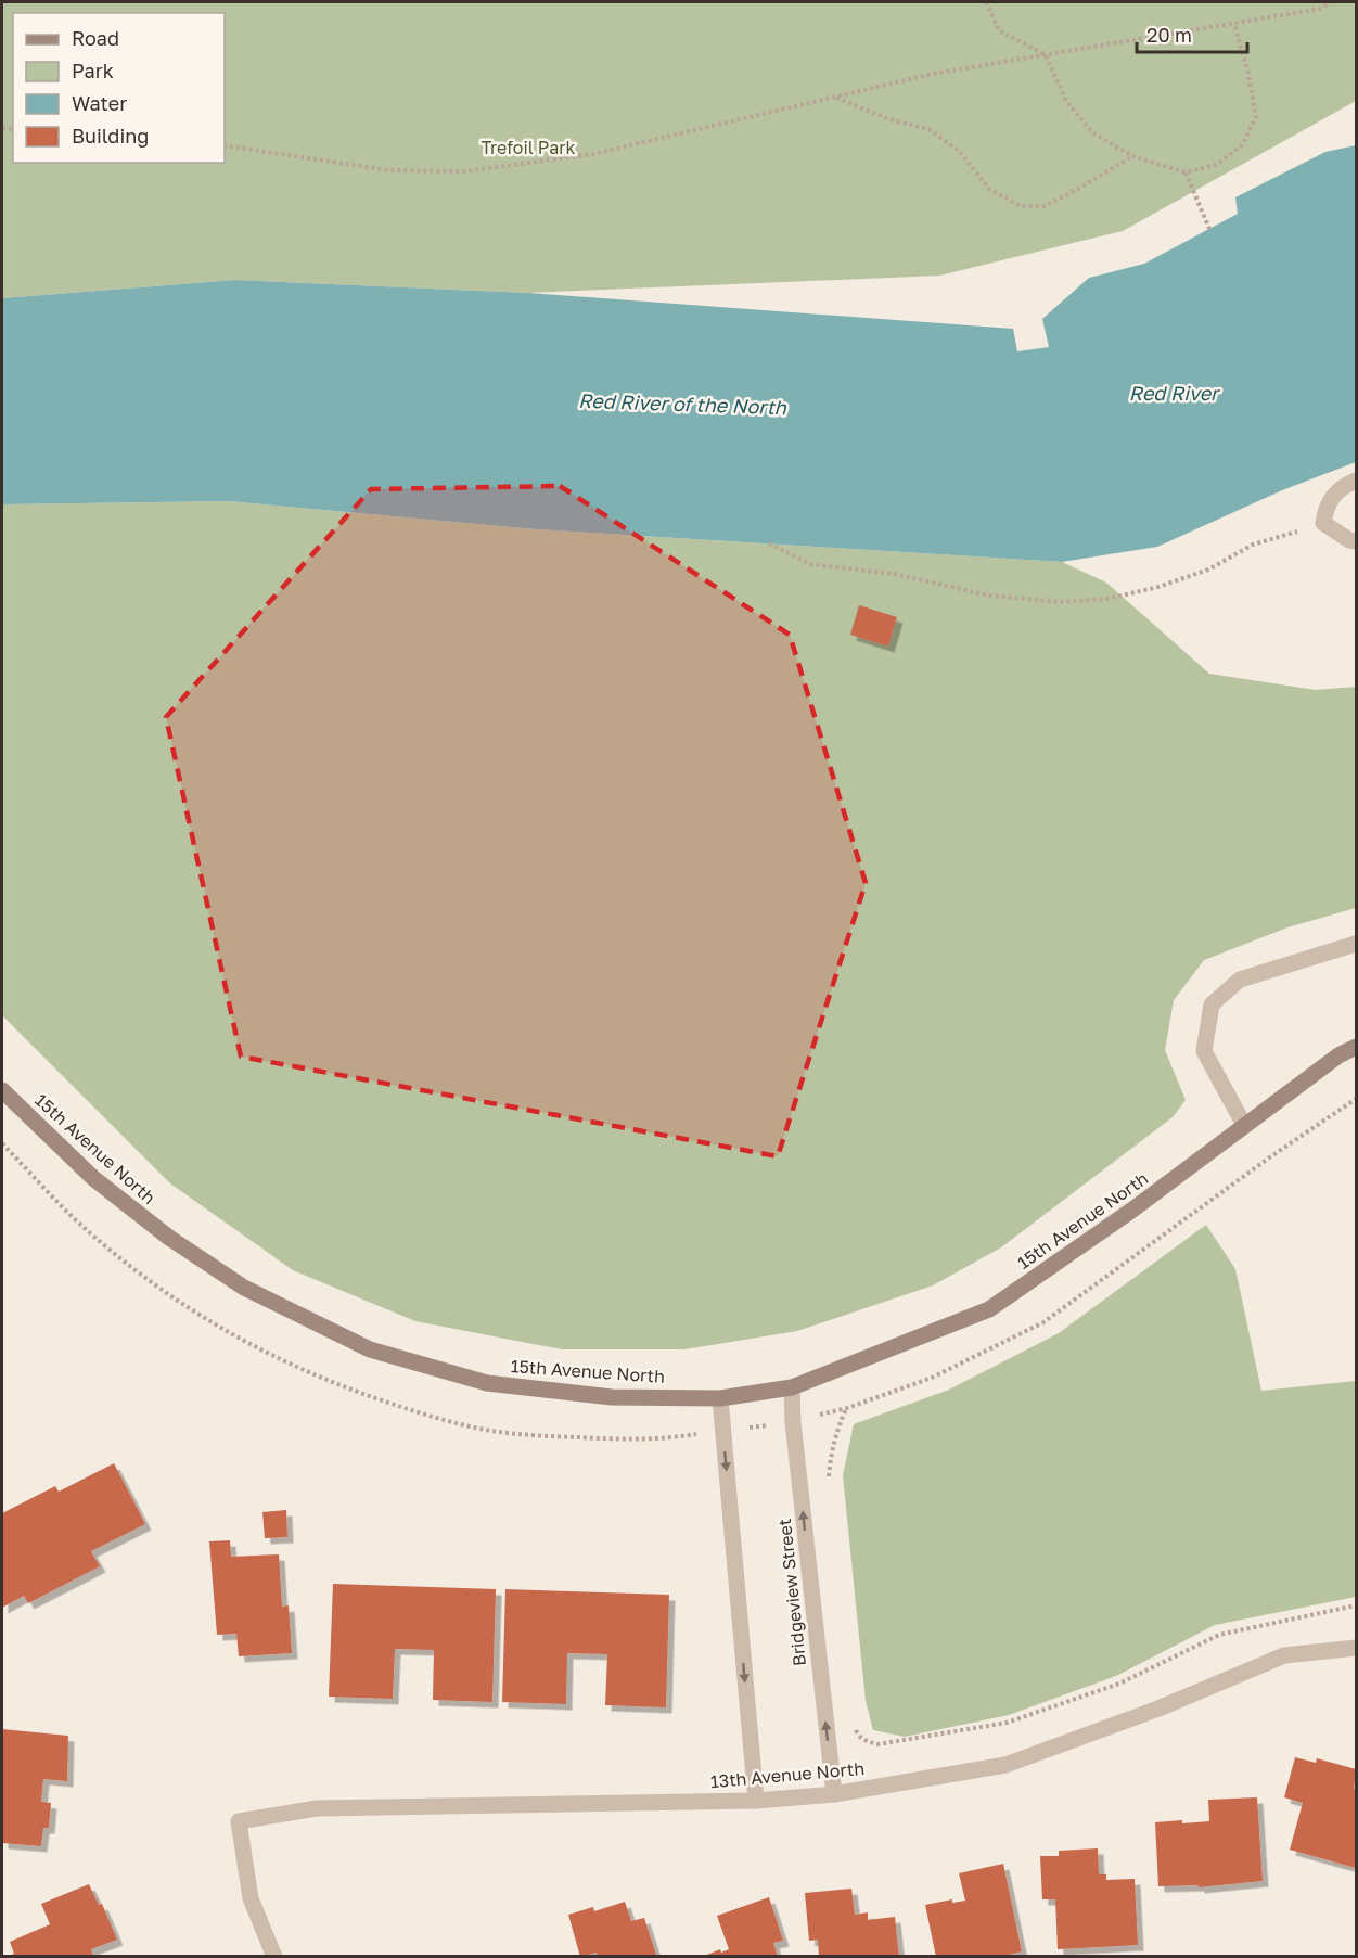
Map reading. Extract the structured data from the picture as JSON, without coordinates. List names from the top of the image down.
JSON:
{
  "streets": {
    "main road": ["15th Avenue North"],
    "street": ["Bridgeview Street", "13th Avenue North"]
  },
  "crossings": [
    ["15th Avenue North", "Bridgeview Street"],
    ["Bridgeview Street", "13th Avenue North"]
  ],
  "water": ["Red River", "Red River of the North"],
  "parks": ["Trefoil Park"],
  "legend": [
    "Road",
    "Park",
    "Water",
    "Building"
  ],
  "scale_bar": "20 m"
}
